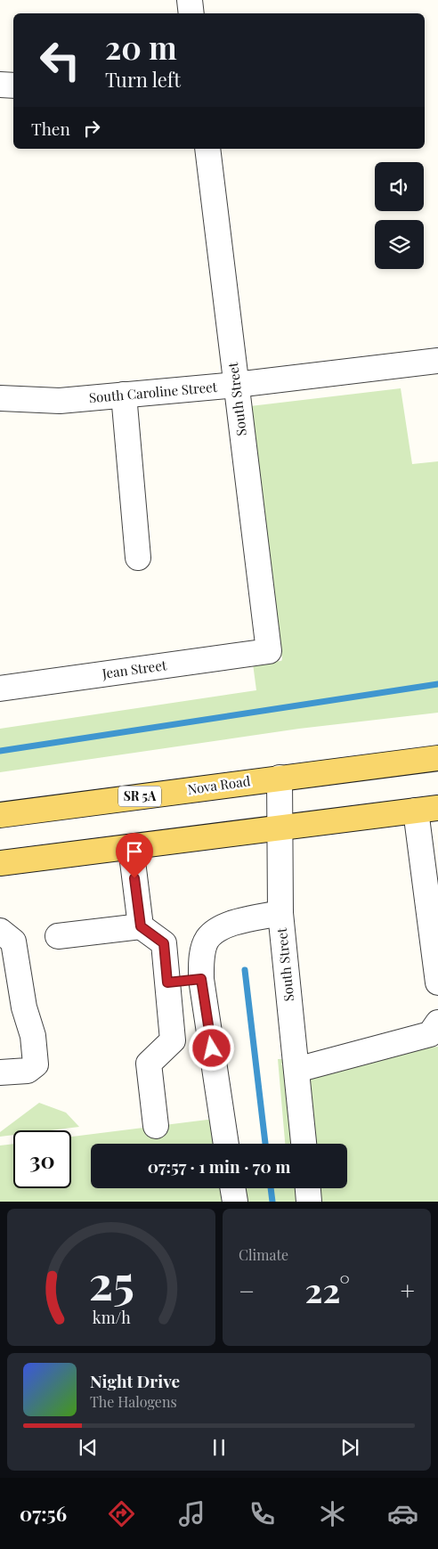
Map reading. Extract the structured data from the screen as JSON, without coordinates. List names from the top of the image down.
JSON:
{
  "streets": {
    "main road": ["Nova Road", "SR 5A"],
    "street": ["South Caroline Street", "South Street", "Jean Street"]
  },
  "crossings": [
    ["South Caroline Street", "South Street"],
    ["South Street", "Jean Street"],
    ["South Street", "Nova Road"]
  ],
  "page": {
    "turn": ["20 m", "Turn left"],
    "then": "Then",
    "limit": "30",
    "trip": "07:57 · 1 min · 70 m",
    "tile": "Climate",
    "heat": ["−", "22°", "+"],
    "song": ["Night Drive", "The Halogens"],
    "tabs": "07:56",
    "gauge": ["25", "km/h"]
  }
}
